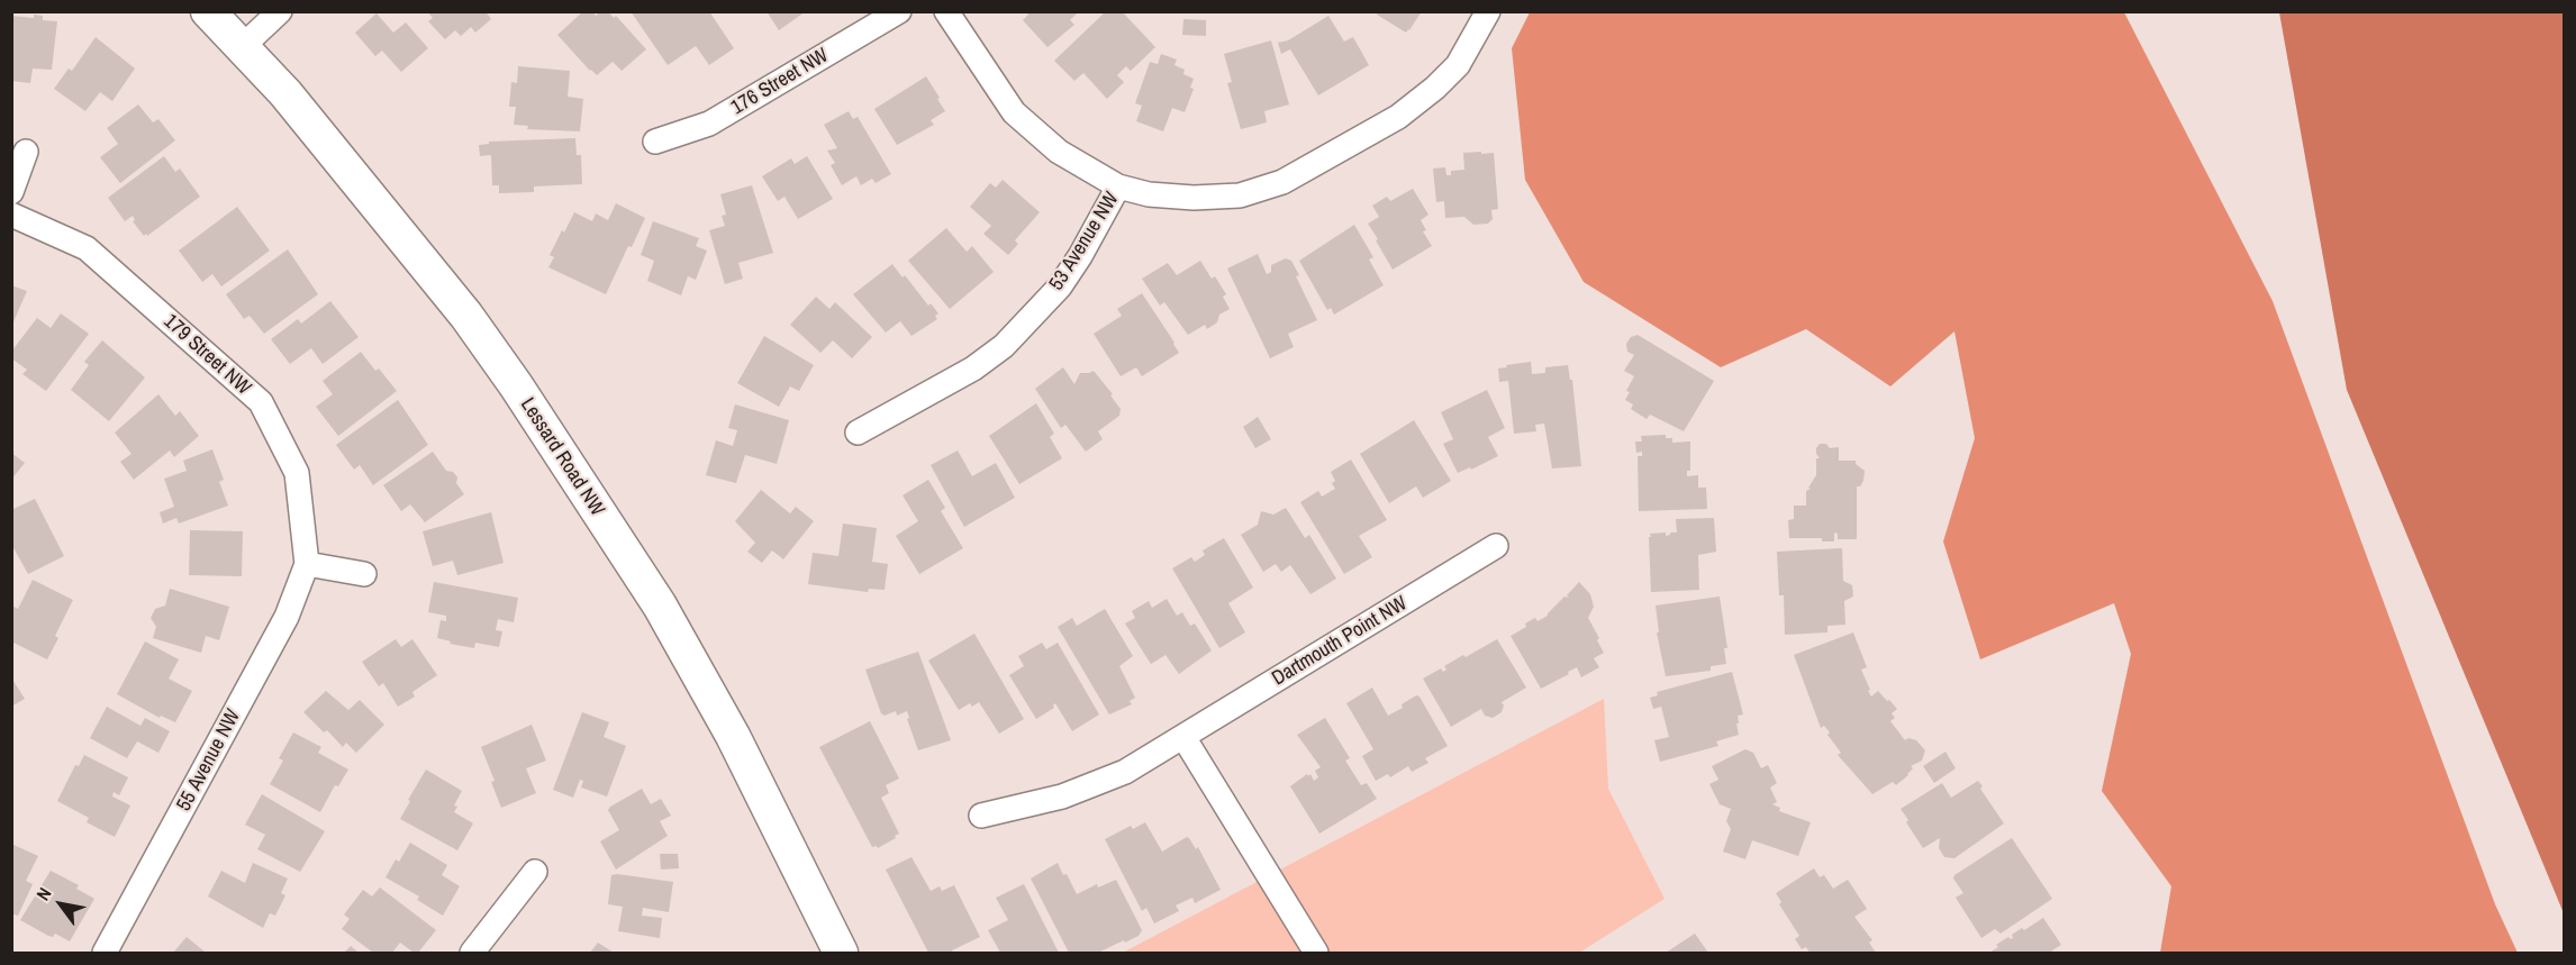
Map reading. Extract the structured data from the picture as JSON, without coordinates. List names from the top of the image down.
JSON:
{
  "streets": {
    "main road": ["Lessard Road NW"],
    "street": [
      "176 Street NW",
      "53 Avenue NW",
      "179 Street NW",
      "Dartmouth Point NW",
      "55 Avenue NW"
    ]
  },
  "crossings": [
    ["179 Street NW", "55 Avenue NW"]
  ],
  "north": "top left"
}
